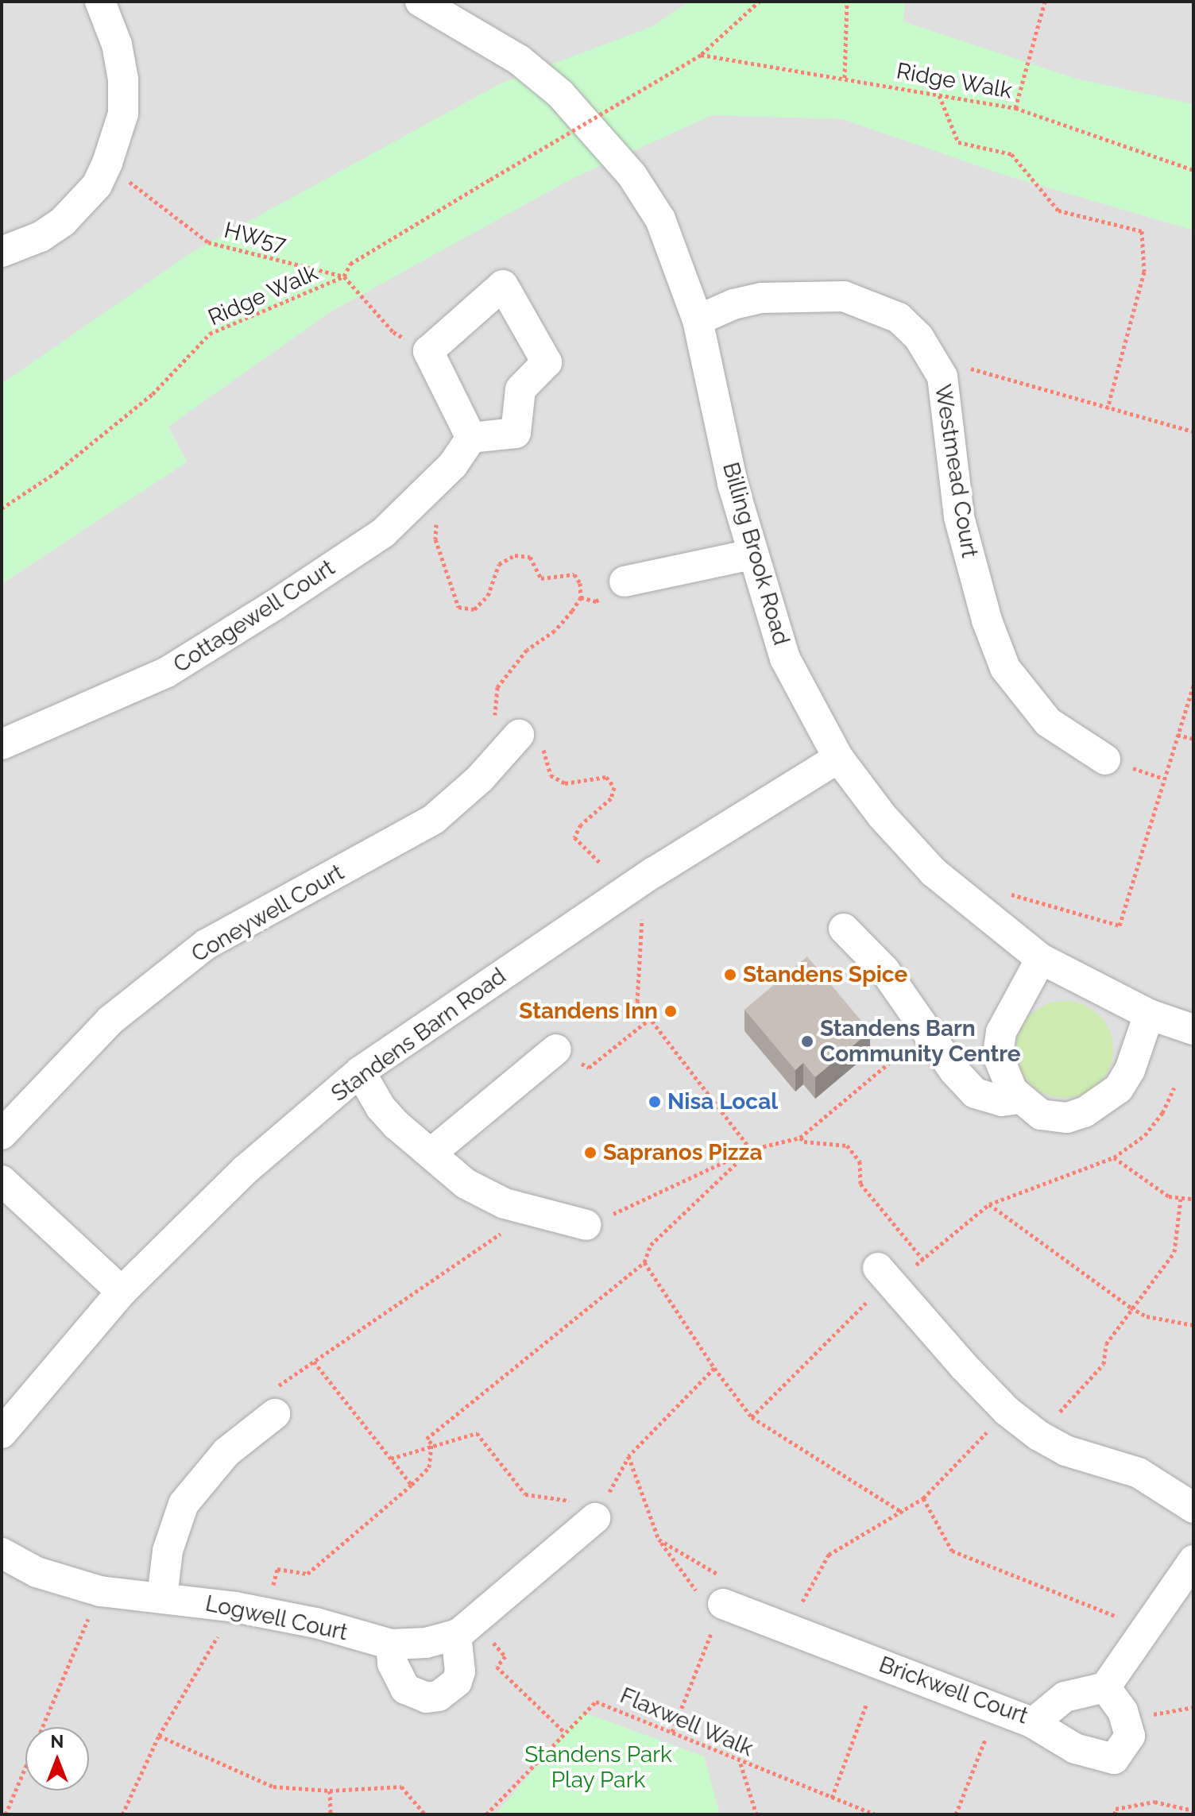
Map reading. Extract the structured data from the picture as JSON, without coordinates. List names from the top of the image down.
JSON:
{
  "streets": {
    "street": [
      "Westmead Court",
      "Billing Brook Road",
      "Cottagewell Court",
      "Coneywell Court",
      "Standens Barn Road",
      "Logwell Court",
      "Brickwell Court"
    ],
    "path": ["Ridge Walk", "HW57", "Flaxwell Walk"]
  },
  "crossings": [
    ["Ridge Walk", "HW57"],
    ["Westmead Court", "Billing Brook Road"],
    ["Billing Brook Road", "Standens Barn Road"]
  ],
  "parks": ["Standens Park Play Park"],
  "places": [
    "Standens Spice",
    "Standens Inn",
    "Standens Barn Community Centre",
    "Nisa Local",
    "Sapranos Pizza"
  ],
  "north": "top"
}
